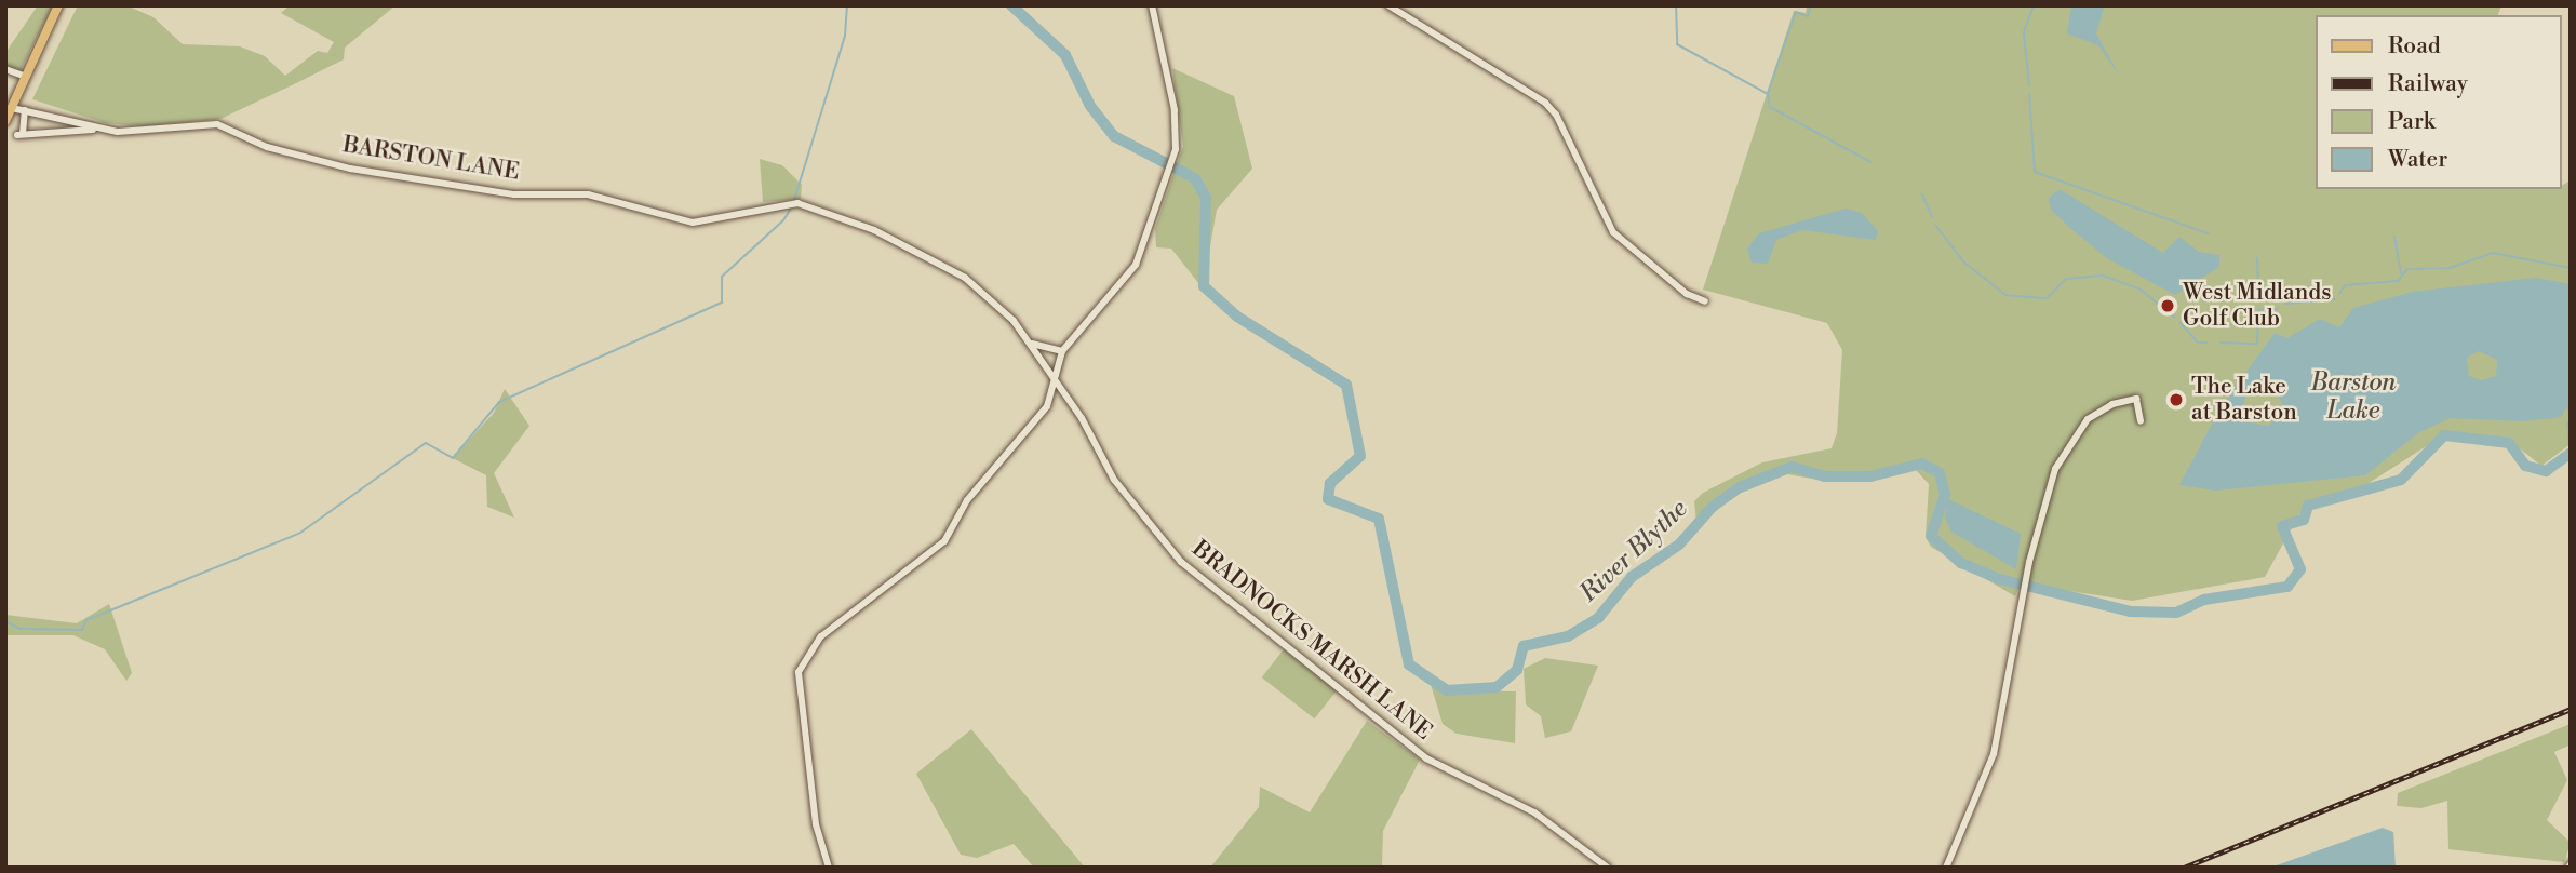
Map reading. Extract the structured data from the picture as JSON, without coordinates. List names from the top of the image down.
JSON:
{
  "streets": {
    "street": ["BARSTON LANE", "BRADNOCKS MARSH LANE"]
  },
  "crossings": [
    ["BARSTON LANE", "BRADNOCKS MARSH LANE"]
  ],
  "water": ["Barston Lake", "River Blythe"],
  "places": ["West Midlands Golf Club", "The Lake at Barston"],
  "legend": [
    "Road",
    "Railway",
    "Park",
    "Water"
  ]
}
